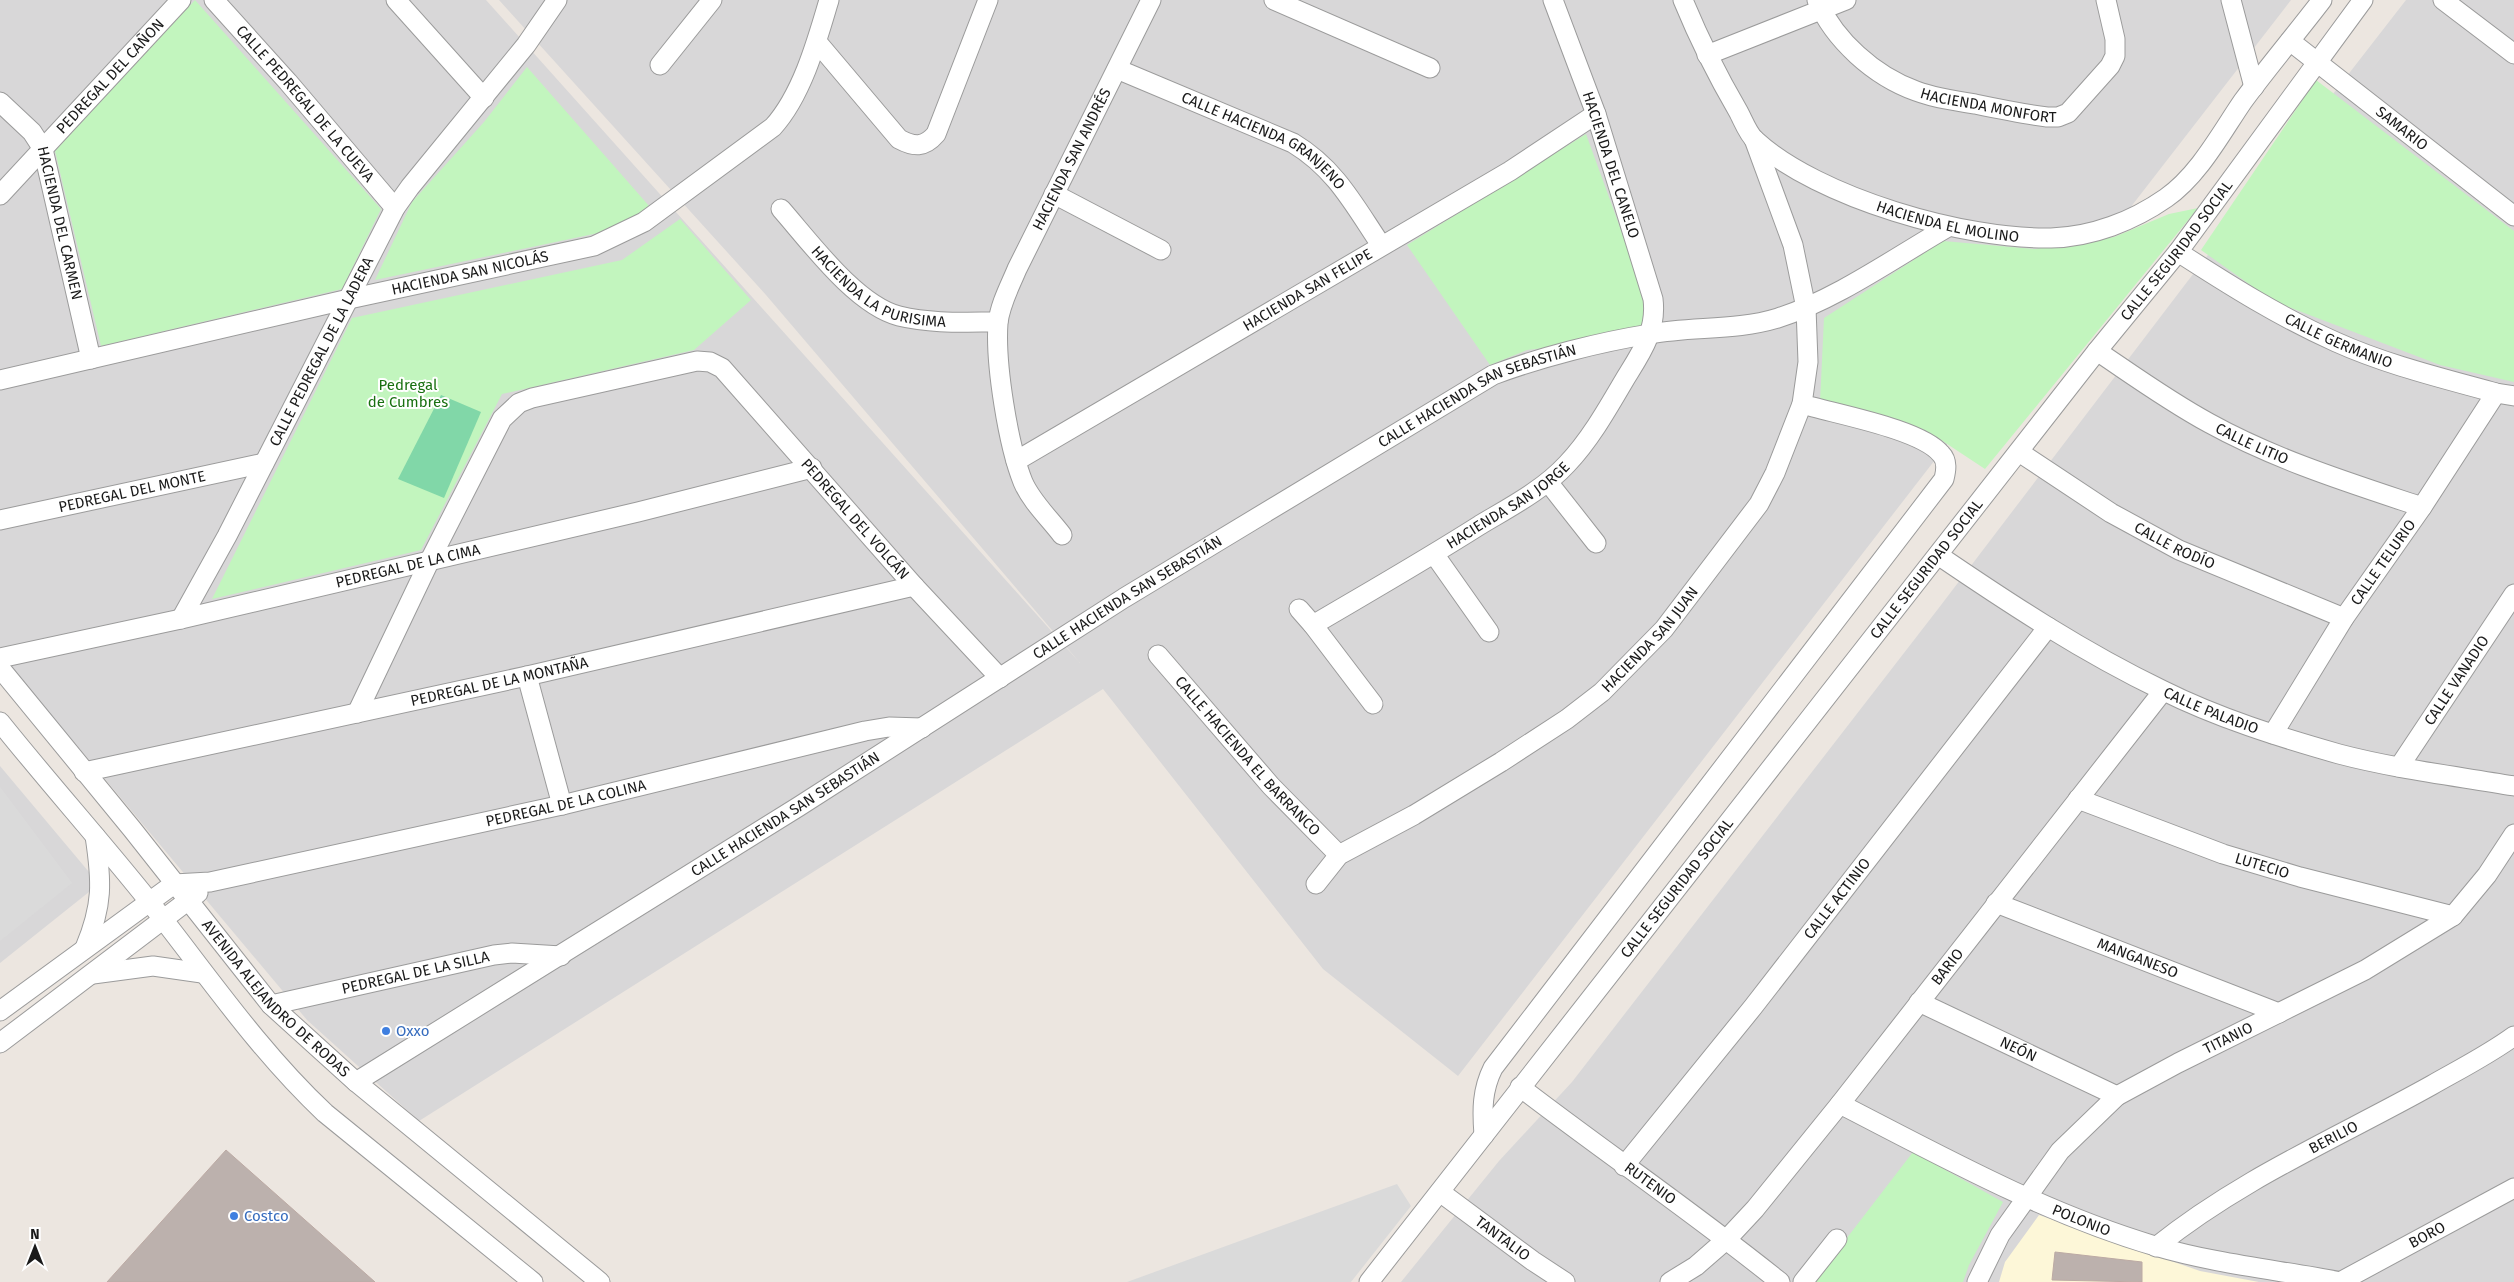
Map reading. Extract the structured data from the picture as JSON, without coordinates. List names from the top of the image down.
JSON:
{
  "streets": {
    "street": [
      "PEDREGAL DEL CAÑON",
      "HACIENDA MONFORT",
      "CALLE PEDREGAL DE LA CUEVA",
      "SAMARIO",
      "CALLE HACIENDA GRANJENO",
      "HACIENDA SAN ANDRÉS",
      "HACIENDA DEL CANELO",
      "HACIENDA EL MOLINO",
      "HACIENDA DEL CARMEN",
      "CALLE SEGURIDAD SOCIAL",
      "HACIENDA SAN NICOLÁS",
      "HACIENDA LA PURISIMA",
      "HACIENDA SAN FELIPE",
      "CALLE GERMANIO",
      "CALLE PEDREGAL DE LA LADERA",
      "CALLE HACIENDA SAN SEBASTIÁN",
      "CALLE LITIO",
      "PEDREGAL DEL MONTE",
      "HACIENDA SAN JORGE",
      "PEDREGAL DEL VOLCÁN",
      "CALLE RODÍO",
      "CALLE TELURIO",
      "PEDREGAL DE LA CIMA",
      "HACIENDA SAN JUAN",
      "CALLE VANADIO",
      "PEDREGAL DE LA MONTAÑA",
      "CALLE PALADIO",
      "CALLE HACIENDA EL BARRANCO",
      "PEDREGAL DE LA COLINA",
      "LUTECIO",
      "CALLE ACTINIO",
      "MANGANESO",
      "BARIO",
      "PEDREGAL DE LA SILLA",
      "AVENIDA ALEJANDRO DE RODAS",
      "TITANIO",
      "NEÓN",
      "BERILIO",
      "RUTENIO",
      "POLONIO",
      "BORO",
      "TANTALIO"
    ]
  },
  "crossings": [
    ["PEDREGAL DEL CAÑON", "HACIENDA DEL CARMEN"],
    ["CALLE PEDREGAL DE LA CUEVA", "CALLE PEDREGAL DE LA LADERA"],
    ["SAMARIO", "CALLE SEGURIDAD SOCIAL"],
    ["CALLE HACIENDA GRANJENO", "HACIENDA SAN ANDRÉS"],
    ["CALLE HACIENDA GRANJENO", "HACIENDA SAN FELIPE"],
    ["HACIENDA SAN ANDRÉS", "HACIENDA LA PURISIMA"],
    ["HACIENDA DEL CANELO", "HACIENDA SAN FELIPE"],
    ["HACIENDA DEL CANELO", "CALLE HACIENDA SAN SEBASTIÁN"],
    ["HACIENDA DEL CANELO", "HACIENDA SAN JORGE"],
    ["HACIENDA EL MOLINO", "CALLE HACIENDA SAN SEBASTIÁN"],
    ["HACIENDA EL MOLINO", "HACIENDA SAN JUAN"],
    ["HACIENDA DEL CARMEN", "HACIENDA SAN NICOLÁS"],
    ["CALLE SEGURIDAD SOCIAL", "CALLE GERMANIO"],
    ["CALLE SEGURIDAD SOCIAL", "CALLE LITIO"],
    ["CALLE SEGURIDAD SOCIAL", "CALLE RODÍO"],
    ["CALLE SEGURIDAD SOCIAL", "CALLE PALADIO"],
    ["CALLE SEGURIDAD SOCIAL", "RUTENIO"],
    ["CALLE SEGURIDAD SOCIAL", "TANTALIO"],
    ["HACIENDA SAN NICOLÁS", "CALLE PEDREGAL DE LA LADERA"],
    ["CALLE GERMANIO", "CALLE TELURIO"],
    ["CALLE PEDREGAL DE LA LADERA", "PEDREGAL DEL MONTE"],
    ["CALLE PEDREGAL DE LA LADERA", "PEDREGAL DE LA CIMA"],
    ["CALLE HACIENDA SAN SEBASTIÁN", "HACIENDA SAN JORGE"],
    ["CALLE HACIENDA SAN SEBASTIÁN", "PEDREGAL DEL VOLCÁN"],
    ["CALLE HACIENDA SAN SEBASTIÁN", "HACIENDA SAN JUAN"],
    ["CALLE HACIENDA SAN SEBASTIÁN", "PEDREGAL DE LA COLINA"],
    ["CALLE HACIENDA SAN SEBASTIÁN", "PEDREGAL DE LA SILLA"],
    ["CALLE HACIENDA SAN SEBASTIÁN", "AVENIDA ALEJANDRO DE RODAS"],
    ["CALLE LITIO", "CALLE TELURIO"],
    ["PEDREGAL DEL VOLCÁN", "PEDREGAL DE LA CIMA"],
    ["PEDREGAL DEL VOLCÁN", "PEDREGAL DE LA MONTAÑA"],
    ["CALLE RODÍO", "CALLE TELURIO"],
    ["CALLE TELURIO", "CALLE PALADIO"],
    ["HACIENDA SAN JUAN", "CALLE HACIENDA EL BARRANCO"],
    ["CALLE VANADIO", "CALLE PALADIO"],
    ["PEDREGAL DE LA MONTAÑA", "AVENIDA ALEJANDRO DE RODAS"],
    ["CALLE PALADIO", "CALLE ACTINIO"],
    ["CALLE PALADIO", "BARIO"],
    ["PEDREGAL DE LA COLINA", "AVENIDA ALEJANDRO DE RODAS"],
    ["LUTECIO", "BARIO"],
    ["LUTECIO", "TITANIO"],
    ["CALLE ACTINIO", "RUTENIO"],
    ["MANGANESO", "BARIO"],
    ["MANGANESO", "TITANIO"],
    ["BARIO", "NEÓN"],
    ["BARIO", "RUTENIO"],
    ["BARIO", "POLONIO"],
    ["PEDREGAL DE LA SILLA", "AVENIDA ALEJANDRO DE RODAS"],
    ["TITANIO", "NEÓN"],
    ["TITANIO", "POLONIO"],
    ["BERILIO", "POLONIO"],
    ["POLONIO", "BORO"]
  ],
  "parks": ["Pedregal de Cumbres"],
  "places": ["Oxxo", "Costco"],
  "north": "top"
}
